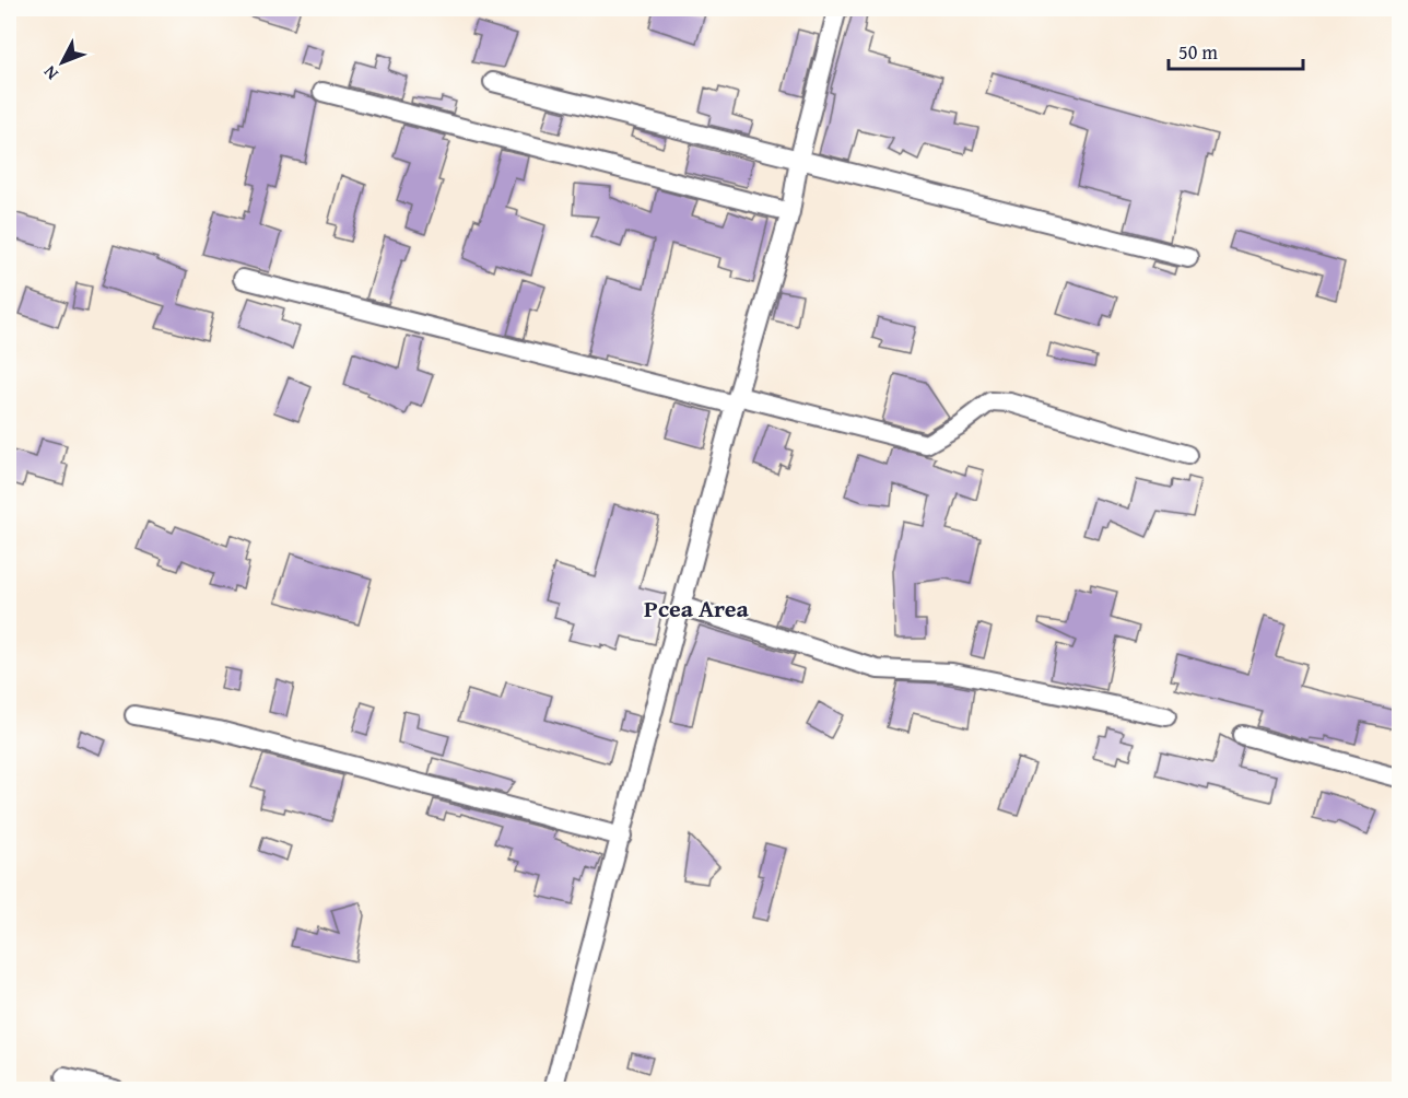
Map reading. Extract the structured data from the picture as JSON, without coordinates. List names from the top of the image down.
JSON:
{
  "districts": ["Pcea Area"],
  "scale_bar": "50 m",
  "north": "bottom left"
}
